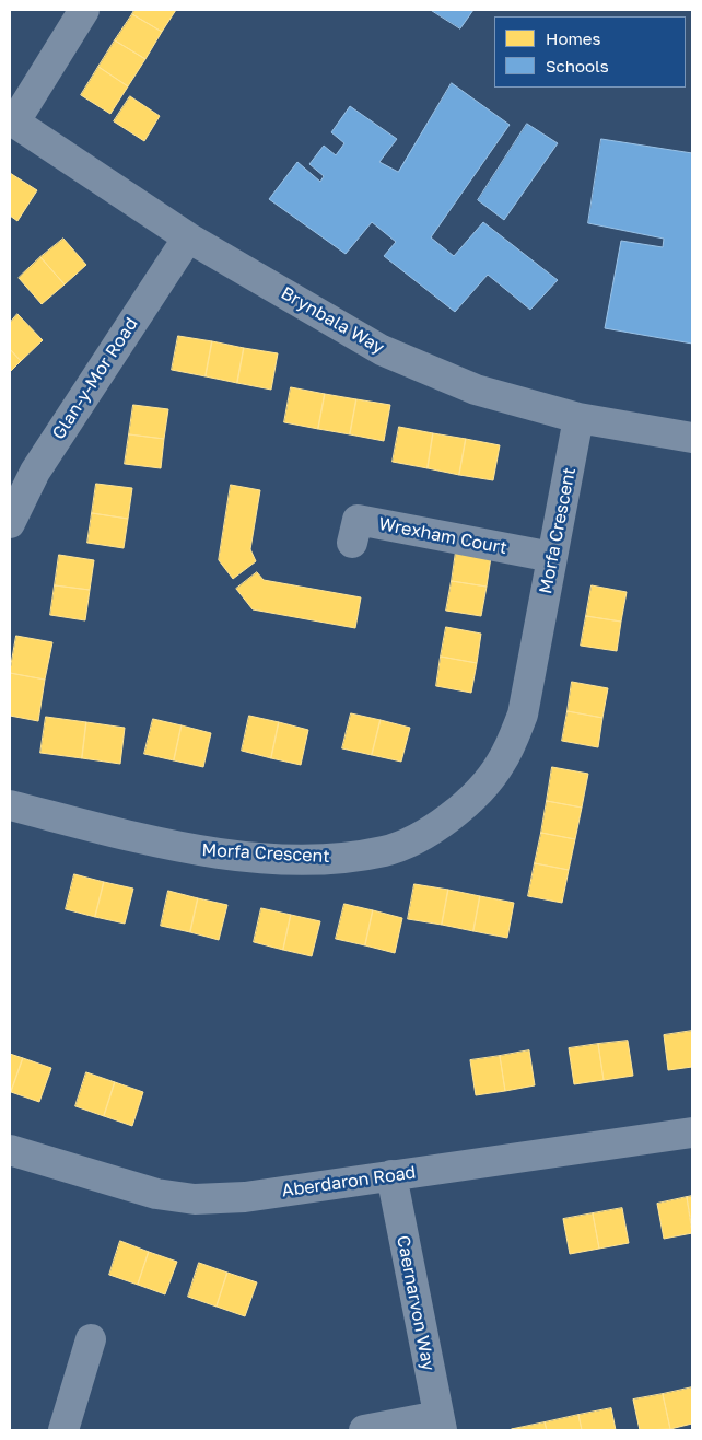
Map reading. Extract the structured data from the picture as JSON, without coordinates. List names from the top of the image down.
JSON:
{
  "streets": {
    "street": [
      "Brynbala Way",
      "Glan-y-Mor Road",
      "Morfa Crescent",
      "Wrexham Court",
      "Aberdaron Road",
      "Caernarvon Way"
    ]
  },
  "crossings": [
    ["Brynbala Way", "Glan-y-Mor Road"],
    ["Brynbala Way", "Morfa Crescent"],
    ["Morfa Crescent", "Wrexham Court"],
    ["Aberdaron Road", "Caernarvon Way"]
  ],
  "legend": ["Homes", "Schools"]
}
